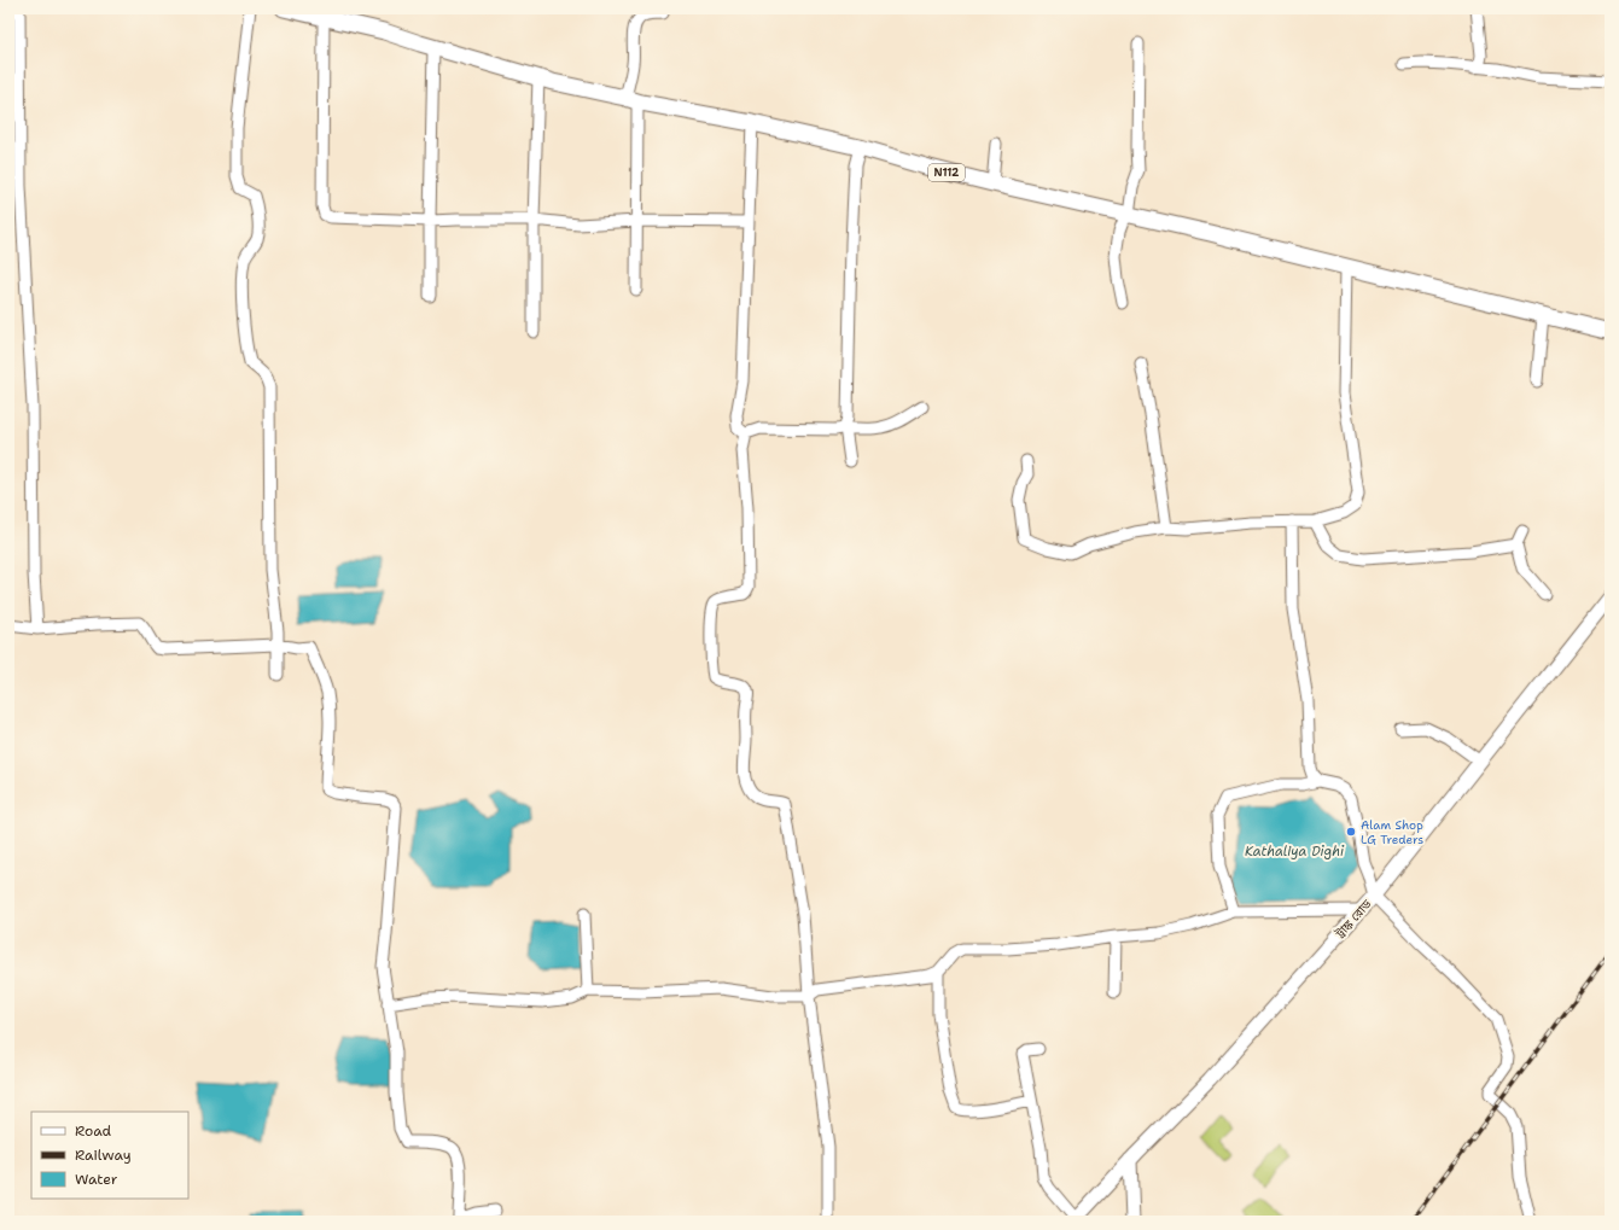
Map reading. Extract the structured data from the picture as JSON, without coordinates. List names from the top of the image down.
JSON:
{
  "streets": {
    "highway": ["N112"],
    "main road": ["ট্রাঙ্ক রোড"]
  },
  "water": ["Kathaliya Dighi"],
  "places": ["Alam Shop LG Treders"],
  "legend": ["Road", "Railway", "Water"]
}
